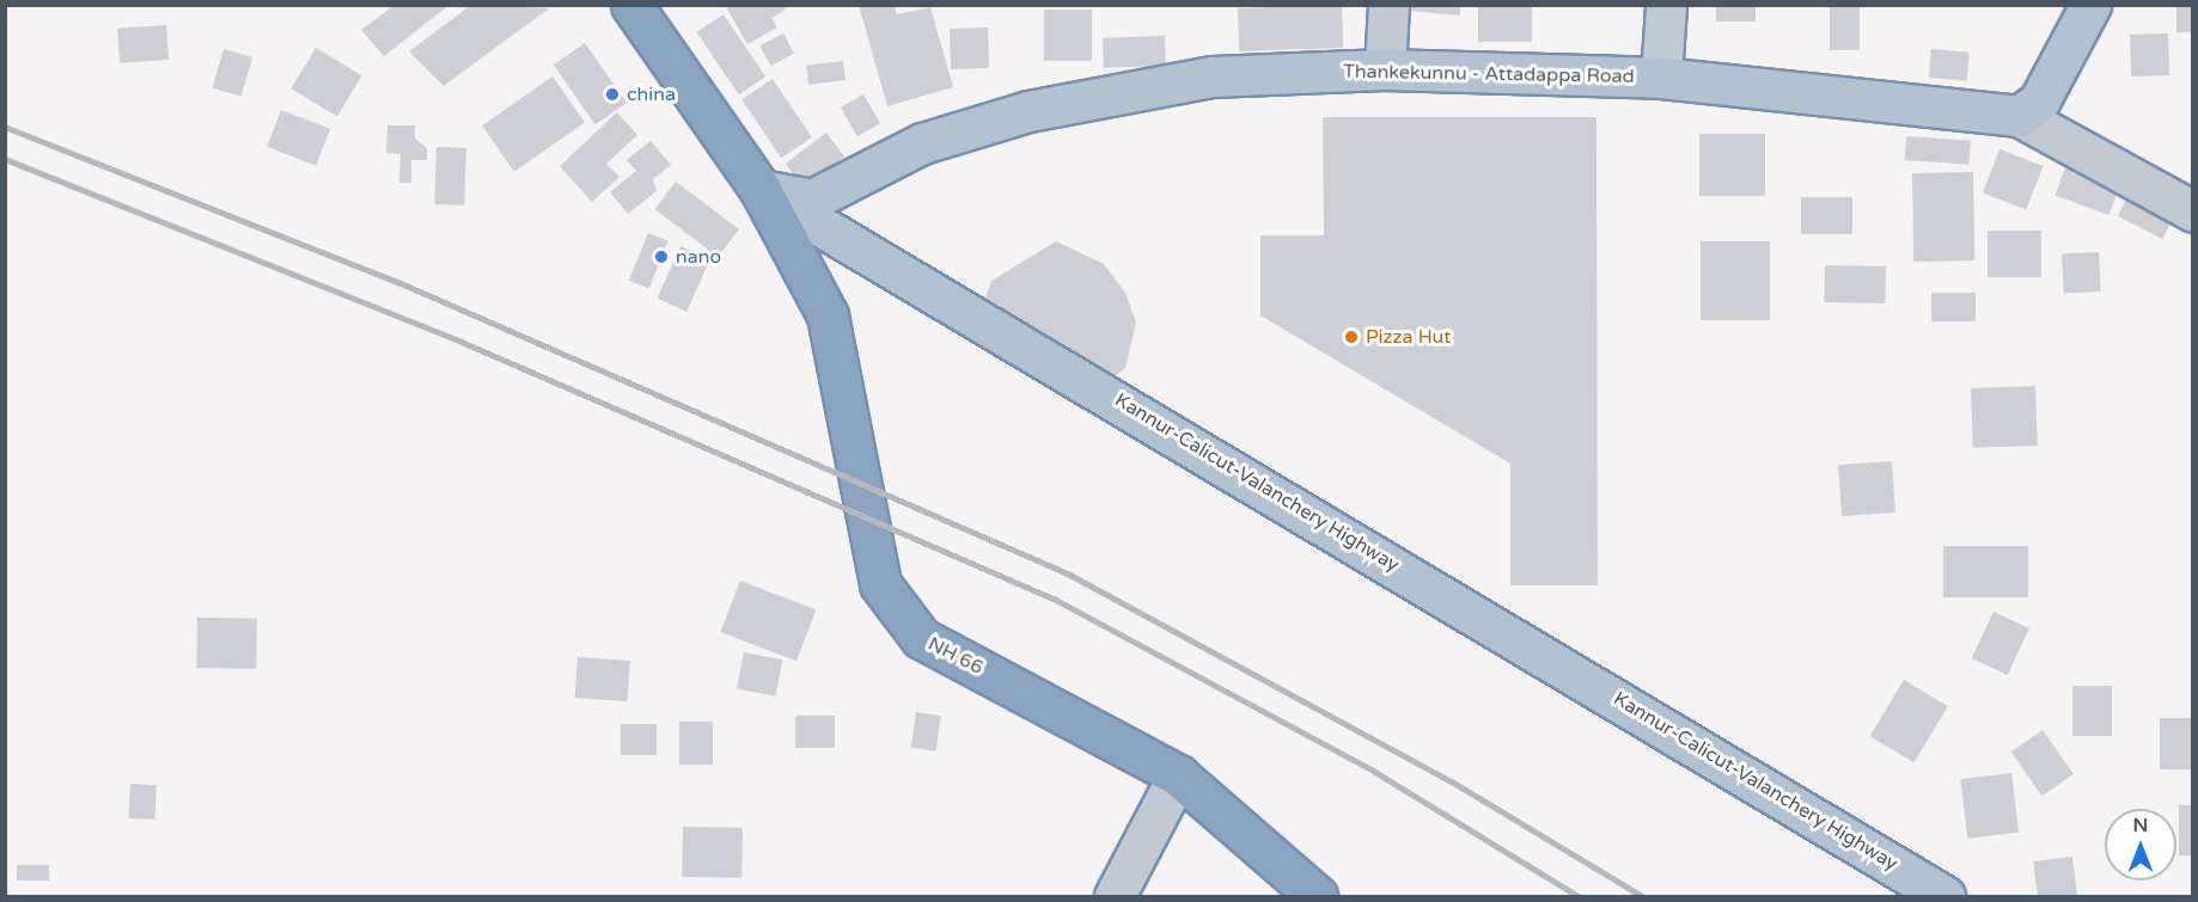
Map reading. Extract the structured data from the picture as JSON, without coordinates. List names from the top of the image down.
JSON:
{
  "streets": {
    "highway": ["Kannur-Calicut-Valanchery Highway", "NH 66"],
    "main road": ["Thankekunnu - Attadappa Road"]
  },
  "crossings": [
    ["Thankekunnu - Attadappa Road", "Kannur-Calicut-Valanchery Highway"],
    ["Thankekunnu - Attadappa Road", "NH 66"],
    ["Kannur-Calicut-Valanchery Highway", "NH 66"]
  ],
  "places": ["china", "nano", "Pizza Hut"],
  "north": "top"
}
